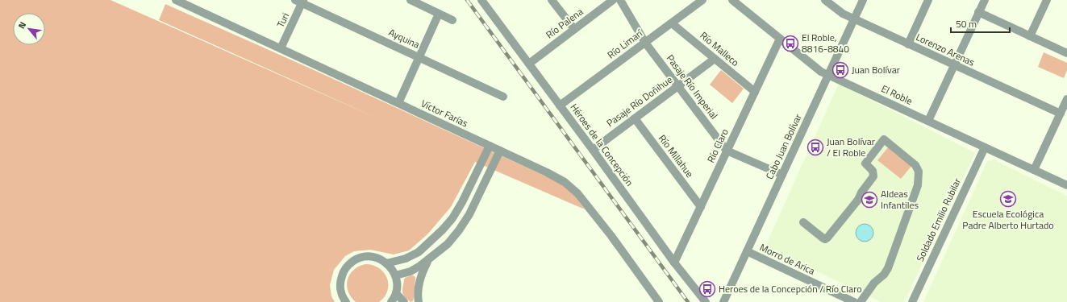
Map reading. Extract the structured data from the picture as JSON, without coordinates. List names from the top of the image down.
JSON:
{
  "streets": {
    "street": [
      "Turi",
      "Río Palena",
      "Ayquina",
      "Río Limarí",
      "Río Malleco",
      "Lorenzo Arenas",
      "Pasaje Río Imperial",
      "El Roble",
      "Pasaje Río Doñihue",
      "Víctor Farías",
      "Héroes de la Concepción",
      "Río Claro",
      "Cabo Juan Bolívar",
      "Río Millahue",
      "Soldado Emilio Rubilar",
      "Morro de Arica"
    ]
  },
  "crossings": [
    ["Turi", "Ayquina"],
    ["Turi", "Víctor Farías"],
    ["Río Palena", "Héroes de la Concepción"],
    ["Río Limarí", "Río Malleco"],
    ["Río Limarí", "Pasaje Río Imperial"],
    ["Río Limarí", "Héroes de la Concepción"],
    ["Río Malleco", "Pasaje Río Doñihue"],
    ["Río Malleco", "Río Claro"],
    ["Lorenzo Arenas", "Cabo Juan Bolívar"],
    ["Pasaje Río Imperial", "Pasaje Río Doñihue"],
    ["Pasaje Río Imperial", "Río Claro"],
    ["Pasaje Río Imperial", "Cabo Juan Bolívar"],
    ["El Roble", "Río Claro"],
    ["El Roble", "Cabo Juan Bolívar"],
    ["El Roble", "Soldado Emilio Rubilar"],
    ["Pasaje Río Doñihue", "Héroes de la Concepción"],
    ["Pasaje Río Doñihue", "Río Millahue"],
    ["Héroes de la Concepción", "Río Claro"],
    ["Río Claro", "Río Millahue"],
    ["Cabo Juan Bolívar", "Morro de Arica"]
  ],
  "places": {
    "bus stop": [
      "El Roble, 8816-8840",
      "Juan Bolívar",
      "Juan Bolívar / El Roble",
      "Heroes de la Concepción / Río Claro"
    ],
    "school or university": ["Escuela Ecológica Padre Alberto Hurtado", "Aldeas Infantiles"]
  },
  "scale_bar": "50 m",
  "north": "top left"
}
